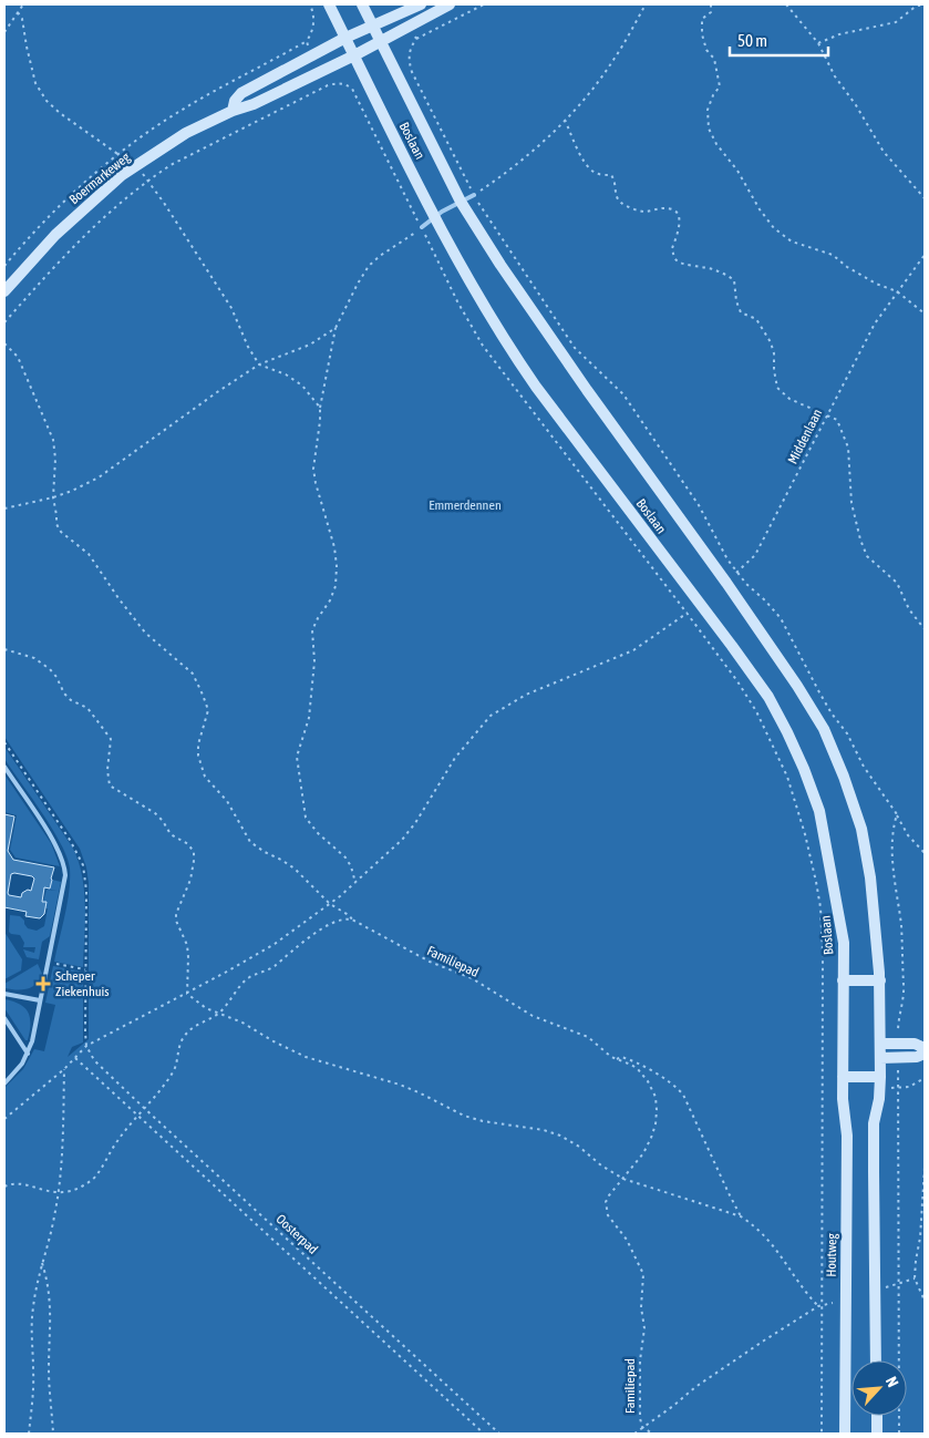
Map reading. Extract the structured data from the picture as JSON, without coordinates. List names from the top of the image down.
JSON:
{
  "streets": {
    "main road": ["Boslaan", "Boermarkeweg", "Houtweg"],
    "path": ["Middenlaan", "Familiepad", "Oosterpad"]
  },
  "crossings": [
    ["Boslaan", "Boermarkeweg"],
    ["Boslaan", "Middenlaan"],
    ["Boslaan", "Houtweg"]
  ],
  "parks": ["Emmerdennen"],
  "places": {
    "health": ["Scheper Ziekenhuis"]
  },
  "scale_bar": "50 m",
  "north": "top right"
}
